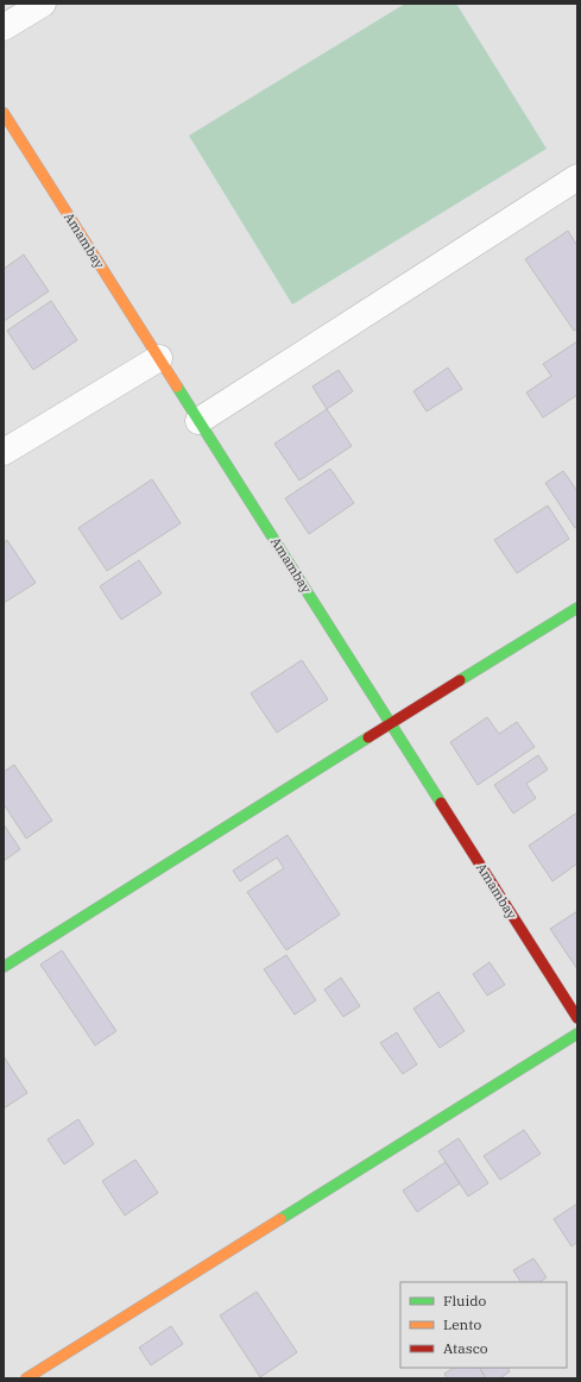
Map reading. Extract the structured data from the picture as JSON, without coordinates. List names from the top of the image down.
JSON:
{
  "streets": {
    "street": ["Amambay"]
  },
  "legend": ["Fluido", "Lento", "Atasco"]
}
